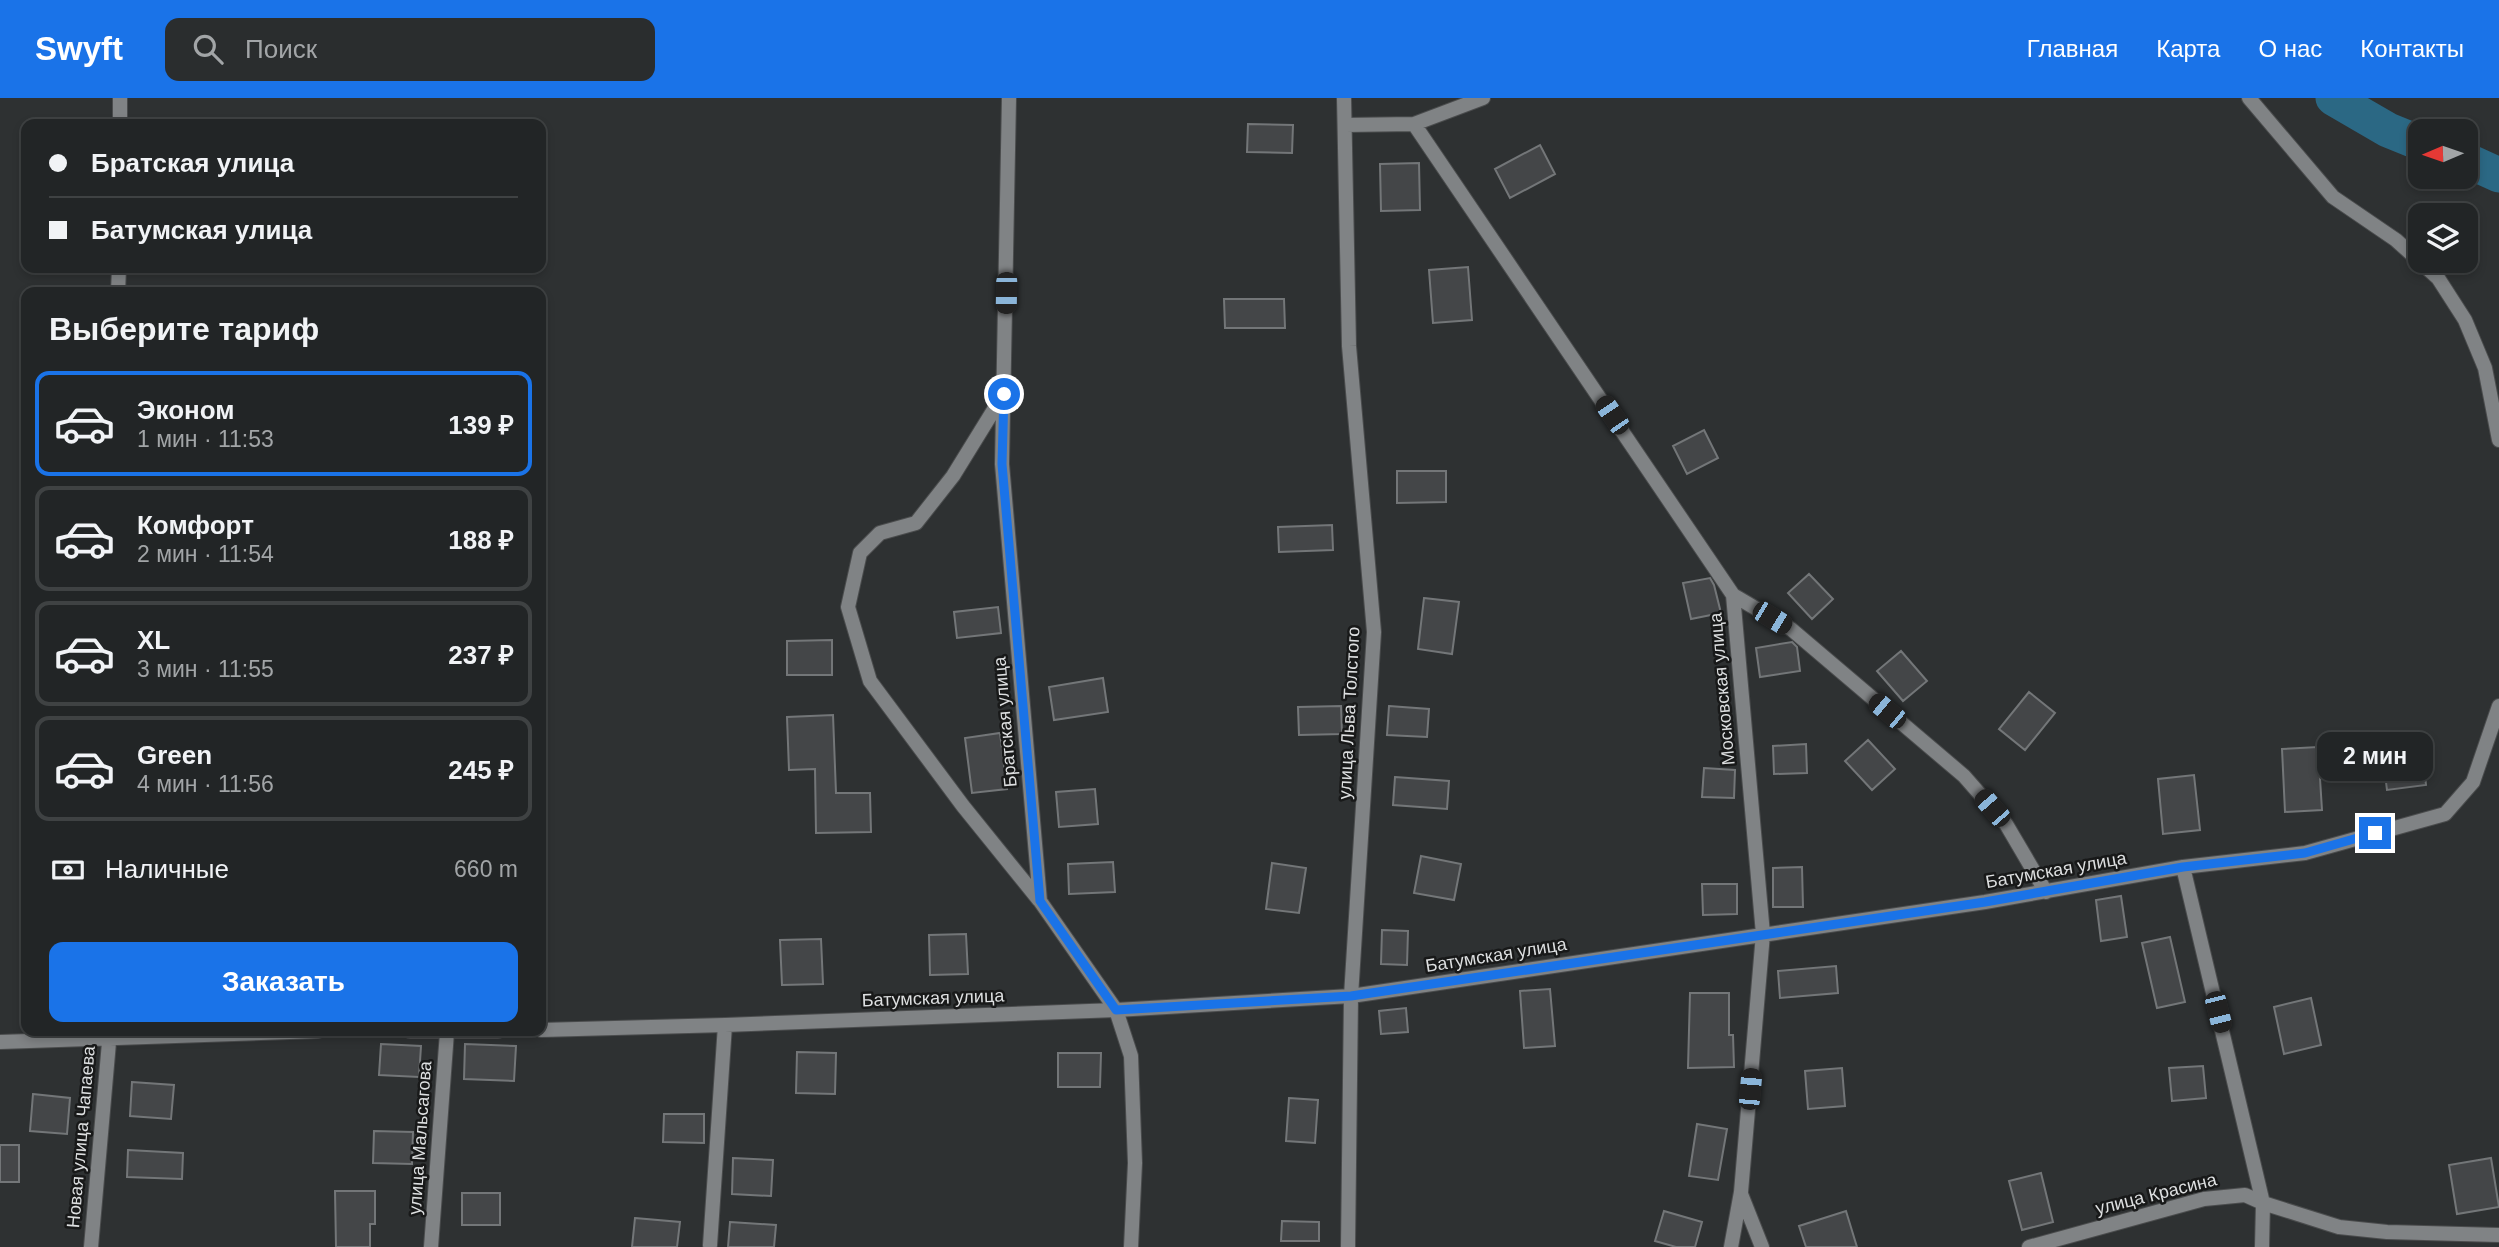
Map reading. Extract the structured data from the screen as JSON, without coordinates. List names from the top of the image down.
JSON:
{
  "streets": {
    "street": [
      "Московская улица",
      "улица Льва Толстого",
      "Братская улица",
      "Батумская улица",
      "Новая улица Чапаева",
      "улица Мальсагова",
      "улица Красина"
    ]
  },
  "crossings": [
    ["Московская улица", "Батумская улица"],
    ["улица Льва Толстого", "Батумская улица"],
    ["Братская улица", "Батумская улица"]
  ],
  "north": "left",
  "page": {
    "header": "Swyft",
    "search": "Поиск",
    "nav": [
      "Главная",
      "Карта",
      "О нас",
      "Контакты"
    ],
    "banner": ["Братская улица", "Батумская улица"],
    "heading": "Выберите тариф",
    "list": [
      {
        "name": "Эконом",
        "note": "1 мин · 11:53",
        "value": "139 ₽"
      },
      {
        "name": "Комфорт",
        "note": "2 мин · 11:54",
        "value": "188 ₽"
      },
      {
        "name": "XL",
        "note": "3 мин · 11:55",
        "value": "237 ₽"
      },
      {
        "name": "Green",
        "note": "4 мин · 11:56",
        "value": "245 ₽"
      }
    ],
    "bubble": "2 мин",
    "pay": ["Наличные", "660 m"],
    "buttons": "Заказать"
  }
}
